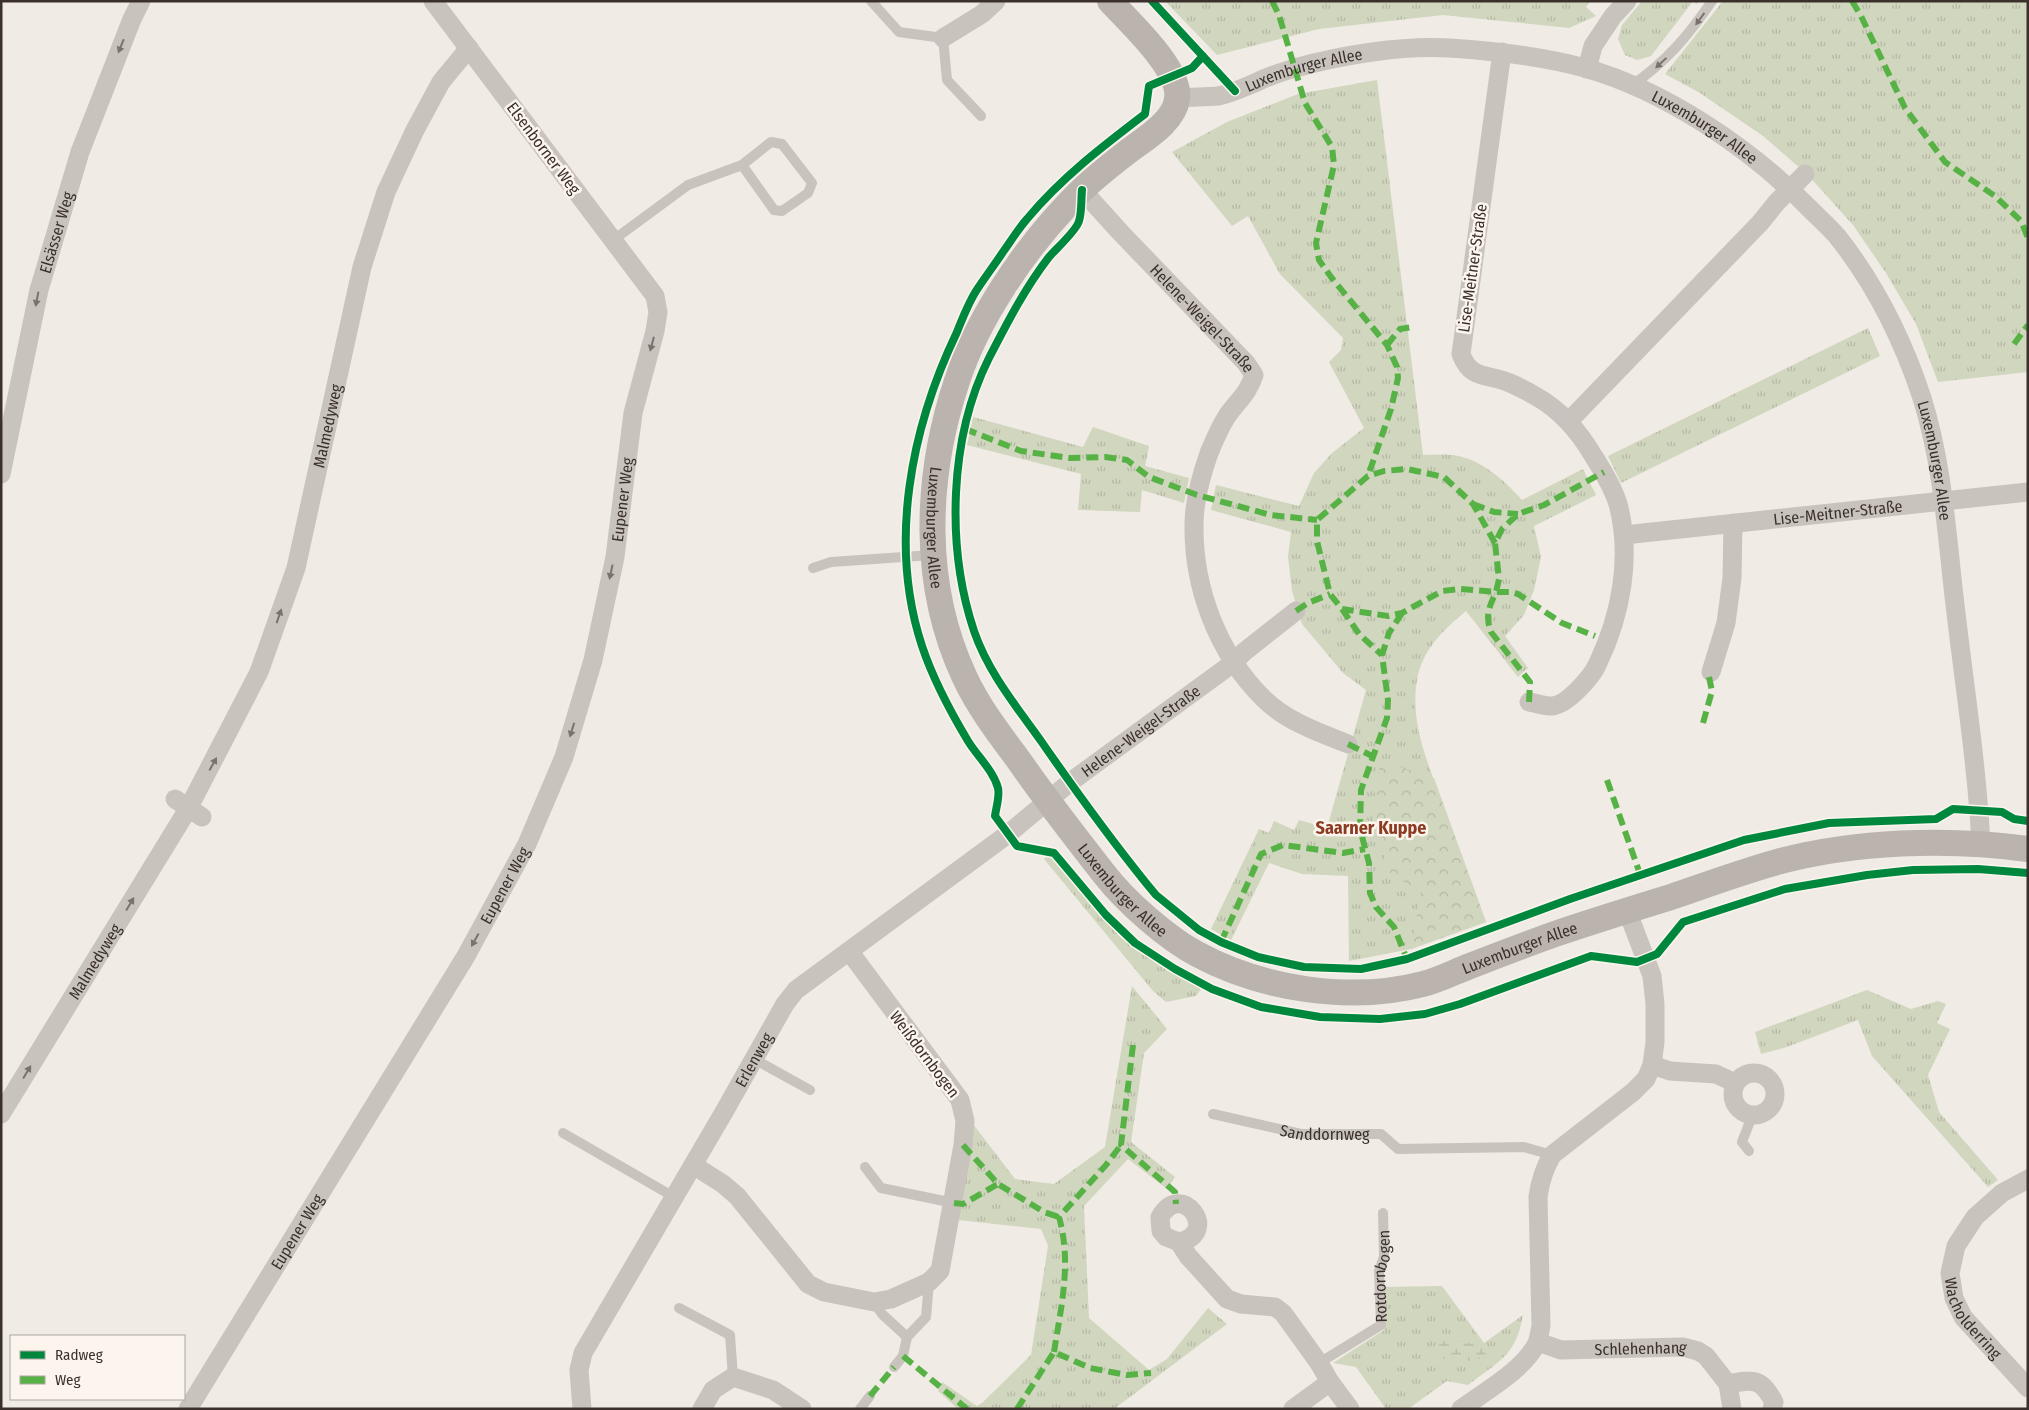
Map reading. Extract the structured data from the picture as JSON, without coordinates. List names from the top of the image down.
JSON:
{
  "streets": {
    "street": [
      "Luxemburger Allee",
      "Elsenborner Weg",
      "Elsässer Weg",
      "Lise-Meitner-Straße",
      "Helene-Weigel-Straße",
      "Malmedyweg",
      "Eupener Weg",
      "Weißdornbogen",
      "Erlenweg",
      "Wacholderring",
      "Schlehenhang"
    ],
    "lane": ["Sanddornweg", "Rotdornbogen"]
  },
  "crossings": [
    ["Luxemburger Allee", "Lise-Meitner-Straße"],
    ["Luxemburger Allee", "Helene-Weigel-Straße"],
    ["Luxemburger Allee", "Erlenweg"],
    ["Elsenborner Weg", "Malmedyweg"],
    ["Elsenborner Weg", "Eupener Weg"],
    ["Helene-Weigel-Straße", "Erlenweg"],
    ["Weißdornbogen", "Erlenweg"]
  ],
  "one_way": ["Elsässer Weg", "Malmedyweg", "Eupener Weg"],
  "districts": ["Saarner Kuppe"],
  "legend": ["Radweg", "Weg"]
}
